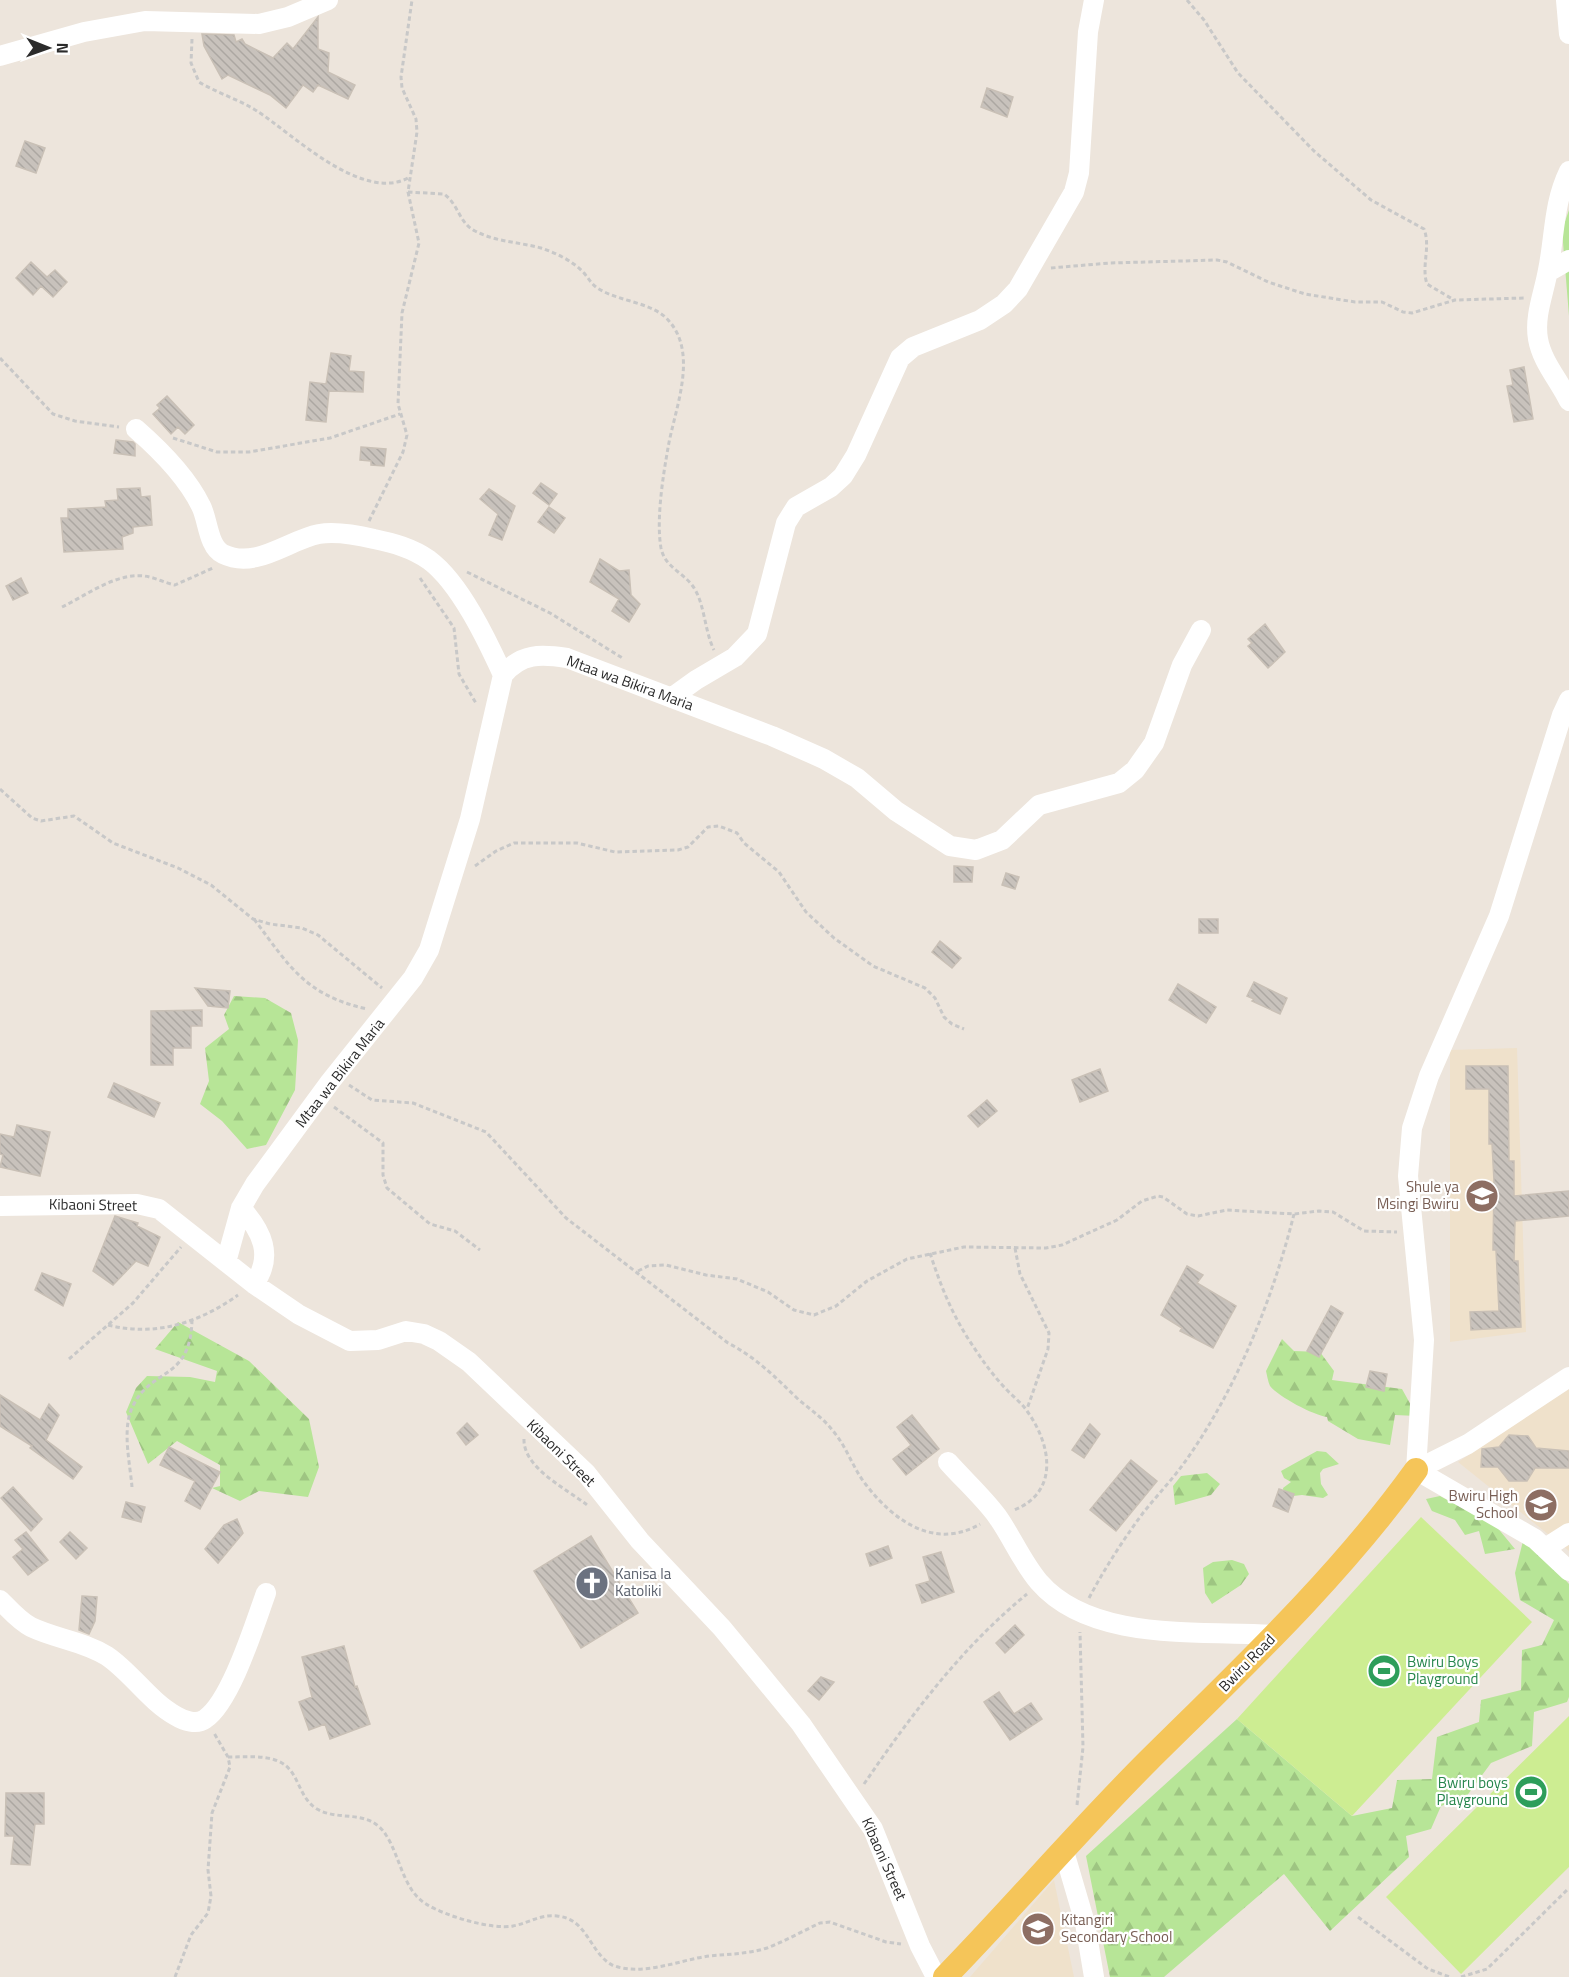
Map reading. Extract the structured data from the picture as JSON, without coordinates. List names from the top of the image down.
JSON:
{
  "streets": {
    "main road": ["Bwiru Road"],
    "street": ["Mtaa wa Bikira Maria", "Kibaoni Street"]
  },
  "crossings": [
    ["Mtaa wa Bikira Maria", "Kibaoni Street"]
  ],
  "places": {
    "school or university": ["Shule ya Msingi Bwiru", "Bwiru High School", "Kitangiri Secondary School"],
    "church": ["Kanisa la Katoliki"],
    "sports": ["Bwiru Boys Playground", "Bwiru boys Playground"]
  },
  "north": "right"
}
